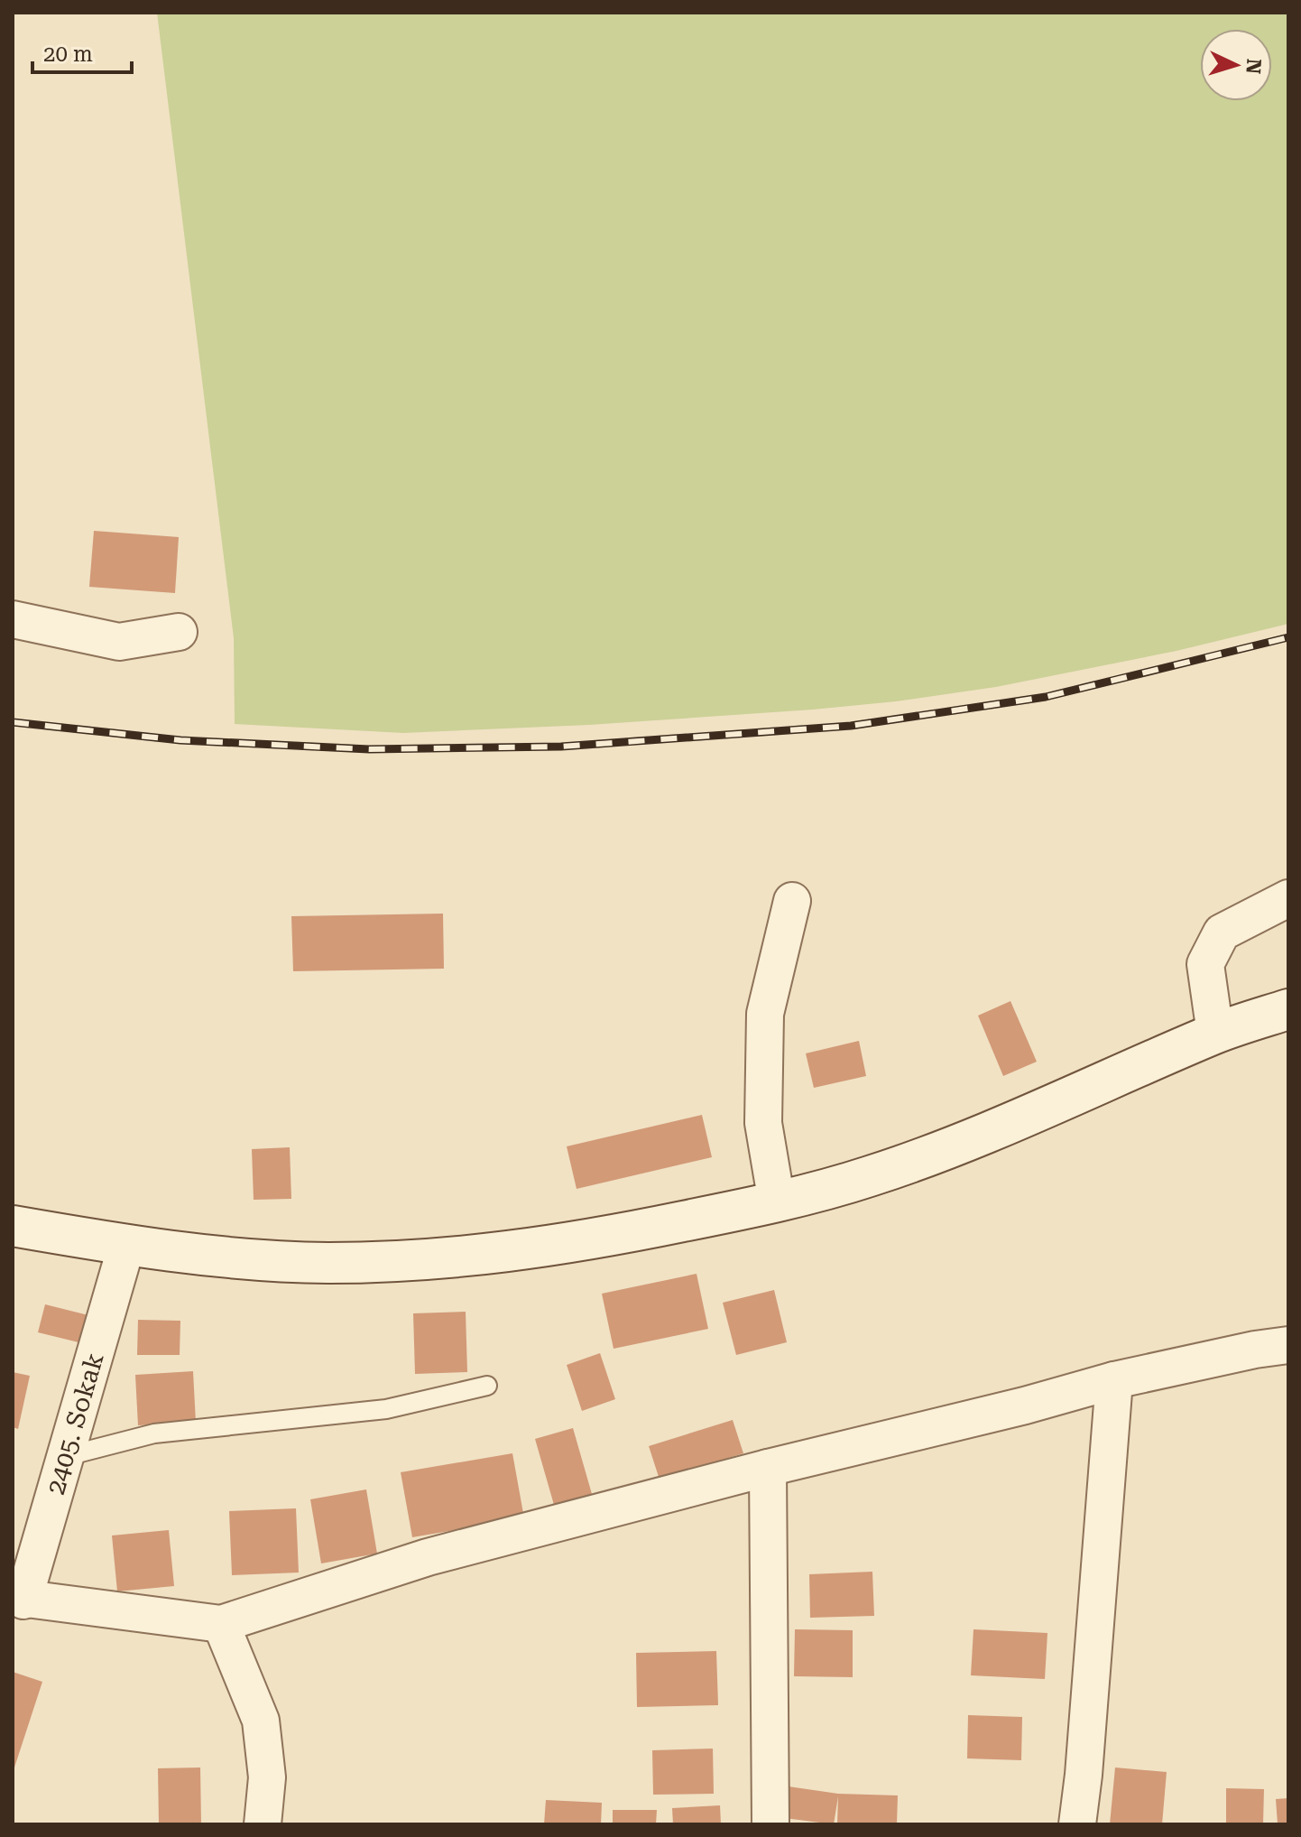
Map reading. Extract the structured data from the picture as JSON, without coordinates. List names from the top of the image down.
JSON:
{
  "streets": {
    "street": ["2405. Sokak"]
  },
  "scale_bar": "20 m",
  "north": "right"
}
